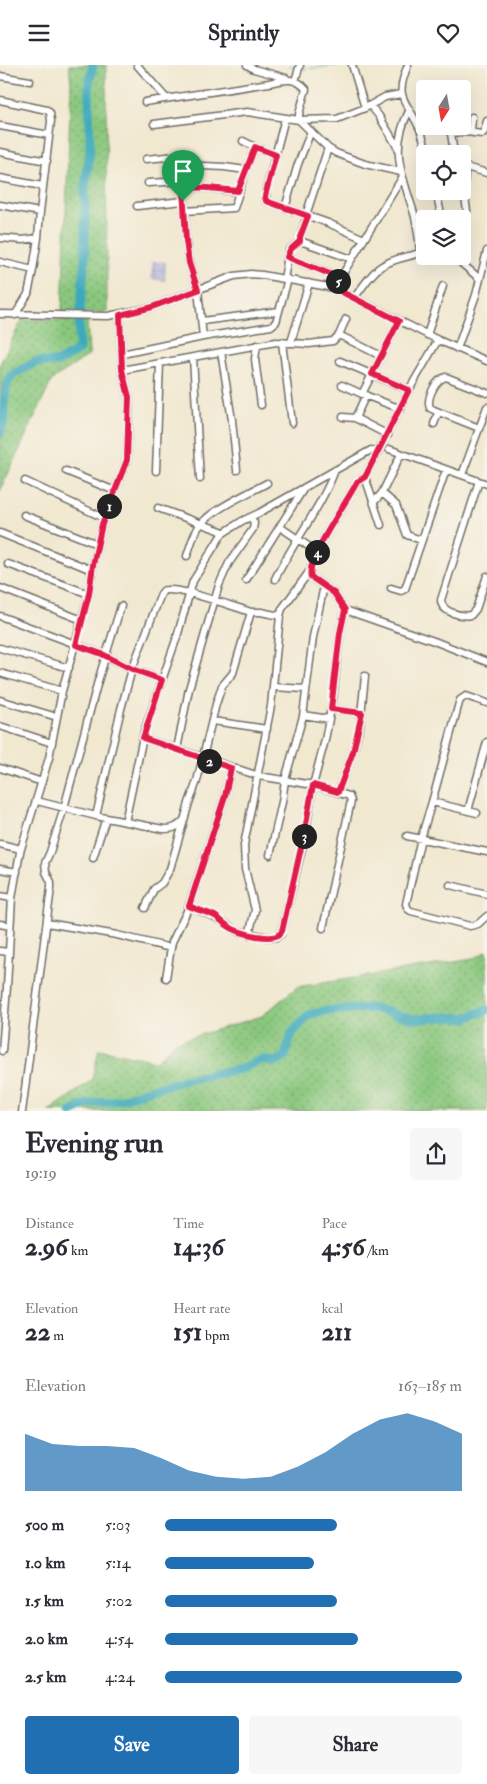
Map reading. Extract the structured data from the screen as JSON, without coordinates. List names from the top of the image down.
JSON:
{
  "north": "bottom",
  "page": {
    "header": "Sprintly",
    "pins": [
      "5",
      "1",
      "4",
      "2",
      "3"
    ],
    "heading": ["Evening run", "19:19"],
    "stats": [
      ["Distance", "2.96 km"],
      ["Time", "14:36"],
      ["Pace", "4:56 /km"],
      ["Elevation", "22 m"],
      ["Heart rate", "151 bpm"],
      ["kcal", "211"]
    ],
    "chart": ["Elevation", "163–185 m"],
    "list": [
      {
        "name": "500 m",
        "note": "5:03"
      },
      {
        "name": "1.0 km",
        "note": "5:14"
      },
      {
        "name": "1.5 km",
        "note": "5:02"
      },
      {
        "name": "2.0 km",
        "note": "4:54"
      },
      {
        "name": "2.5 km",
        "note": "4:24"
      }
    ],
    "buttons": ["Save", "Share"]
  }
}
